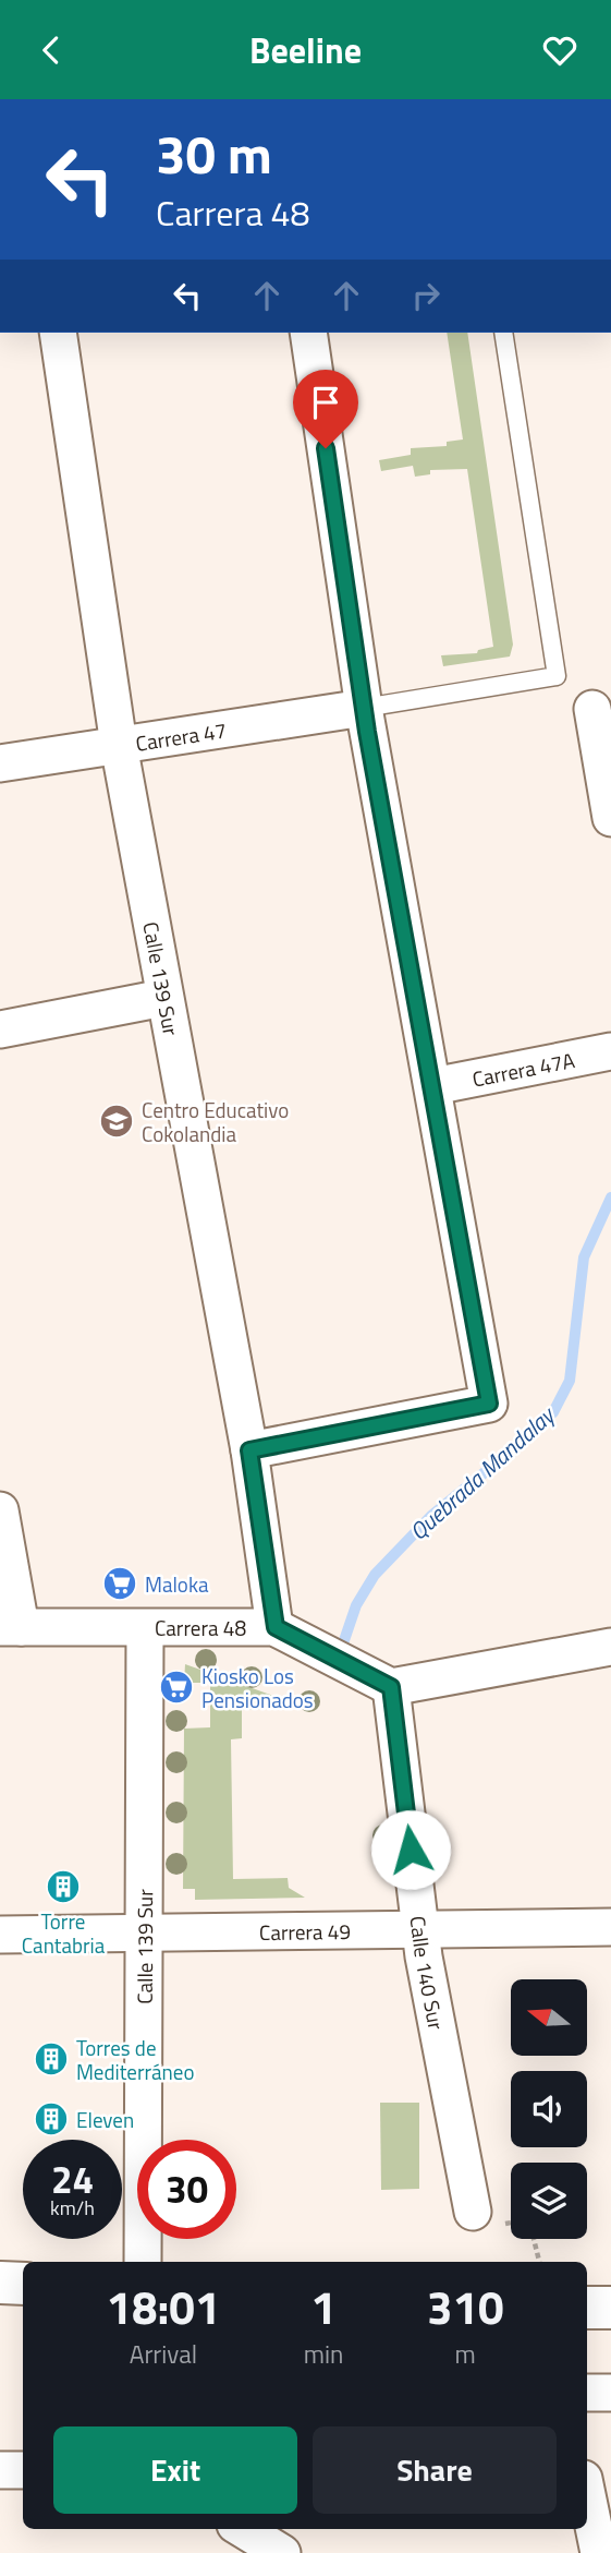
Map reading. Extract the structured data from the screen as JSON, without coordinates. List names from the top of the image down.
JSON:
{
  "streets": {
    "street": [
      "Carrera 47",
      "Calle 139 Sur",
      "Carrera 47A",
      "Carrera 48",
      "Carrera 49",
      "Calle 140 Sur"
    ]
  },
  "crossings": [
    ["Carrera 47", "Calle 139 Sur"],
    ["Calle 139 Sur", "Carrera 48"],
    ["Calle 139 Sur", "Carrera 49"],
    ["Carrera 48", "Calle 140 Sur"],
    ["Carrera 49", "Calle 140 Sur"]
  ],
  "water": ["Quebrada Mandalay"],
  "places": {
    "school or university": ["Centro Educativo Cokolandia"],
    "supermarket": ["Maloka", "Kiosko Los Pensionados"],
    "building": ["Torre Cantabria", "Torres de Mediterráneo", "Eleven"]
  },
  "north": "left",
  "page": {
    "header": "Beeline",
    "turn": ["30 m", "Carrera 48"],
    "speed": "24 km/h",
    "limit": "30",
    "eta": [
      "18:01",
      "Arrival",
      "1",
      "min",
      "310",
      "m"
    ],
    "buttons": ["Exit", "Share"]
  }
}
